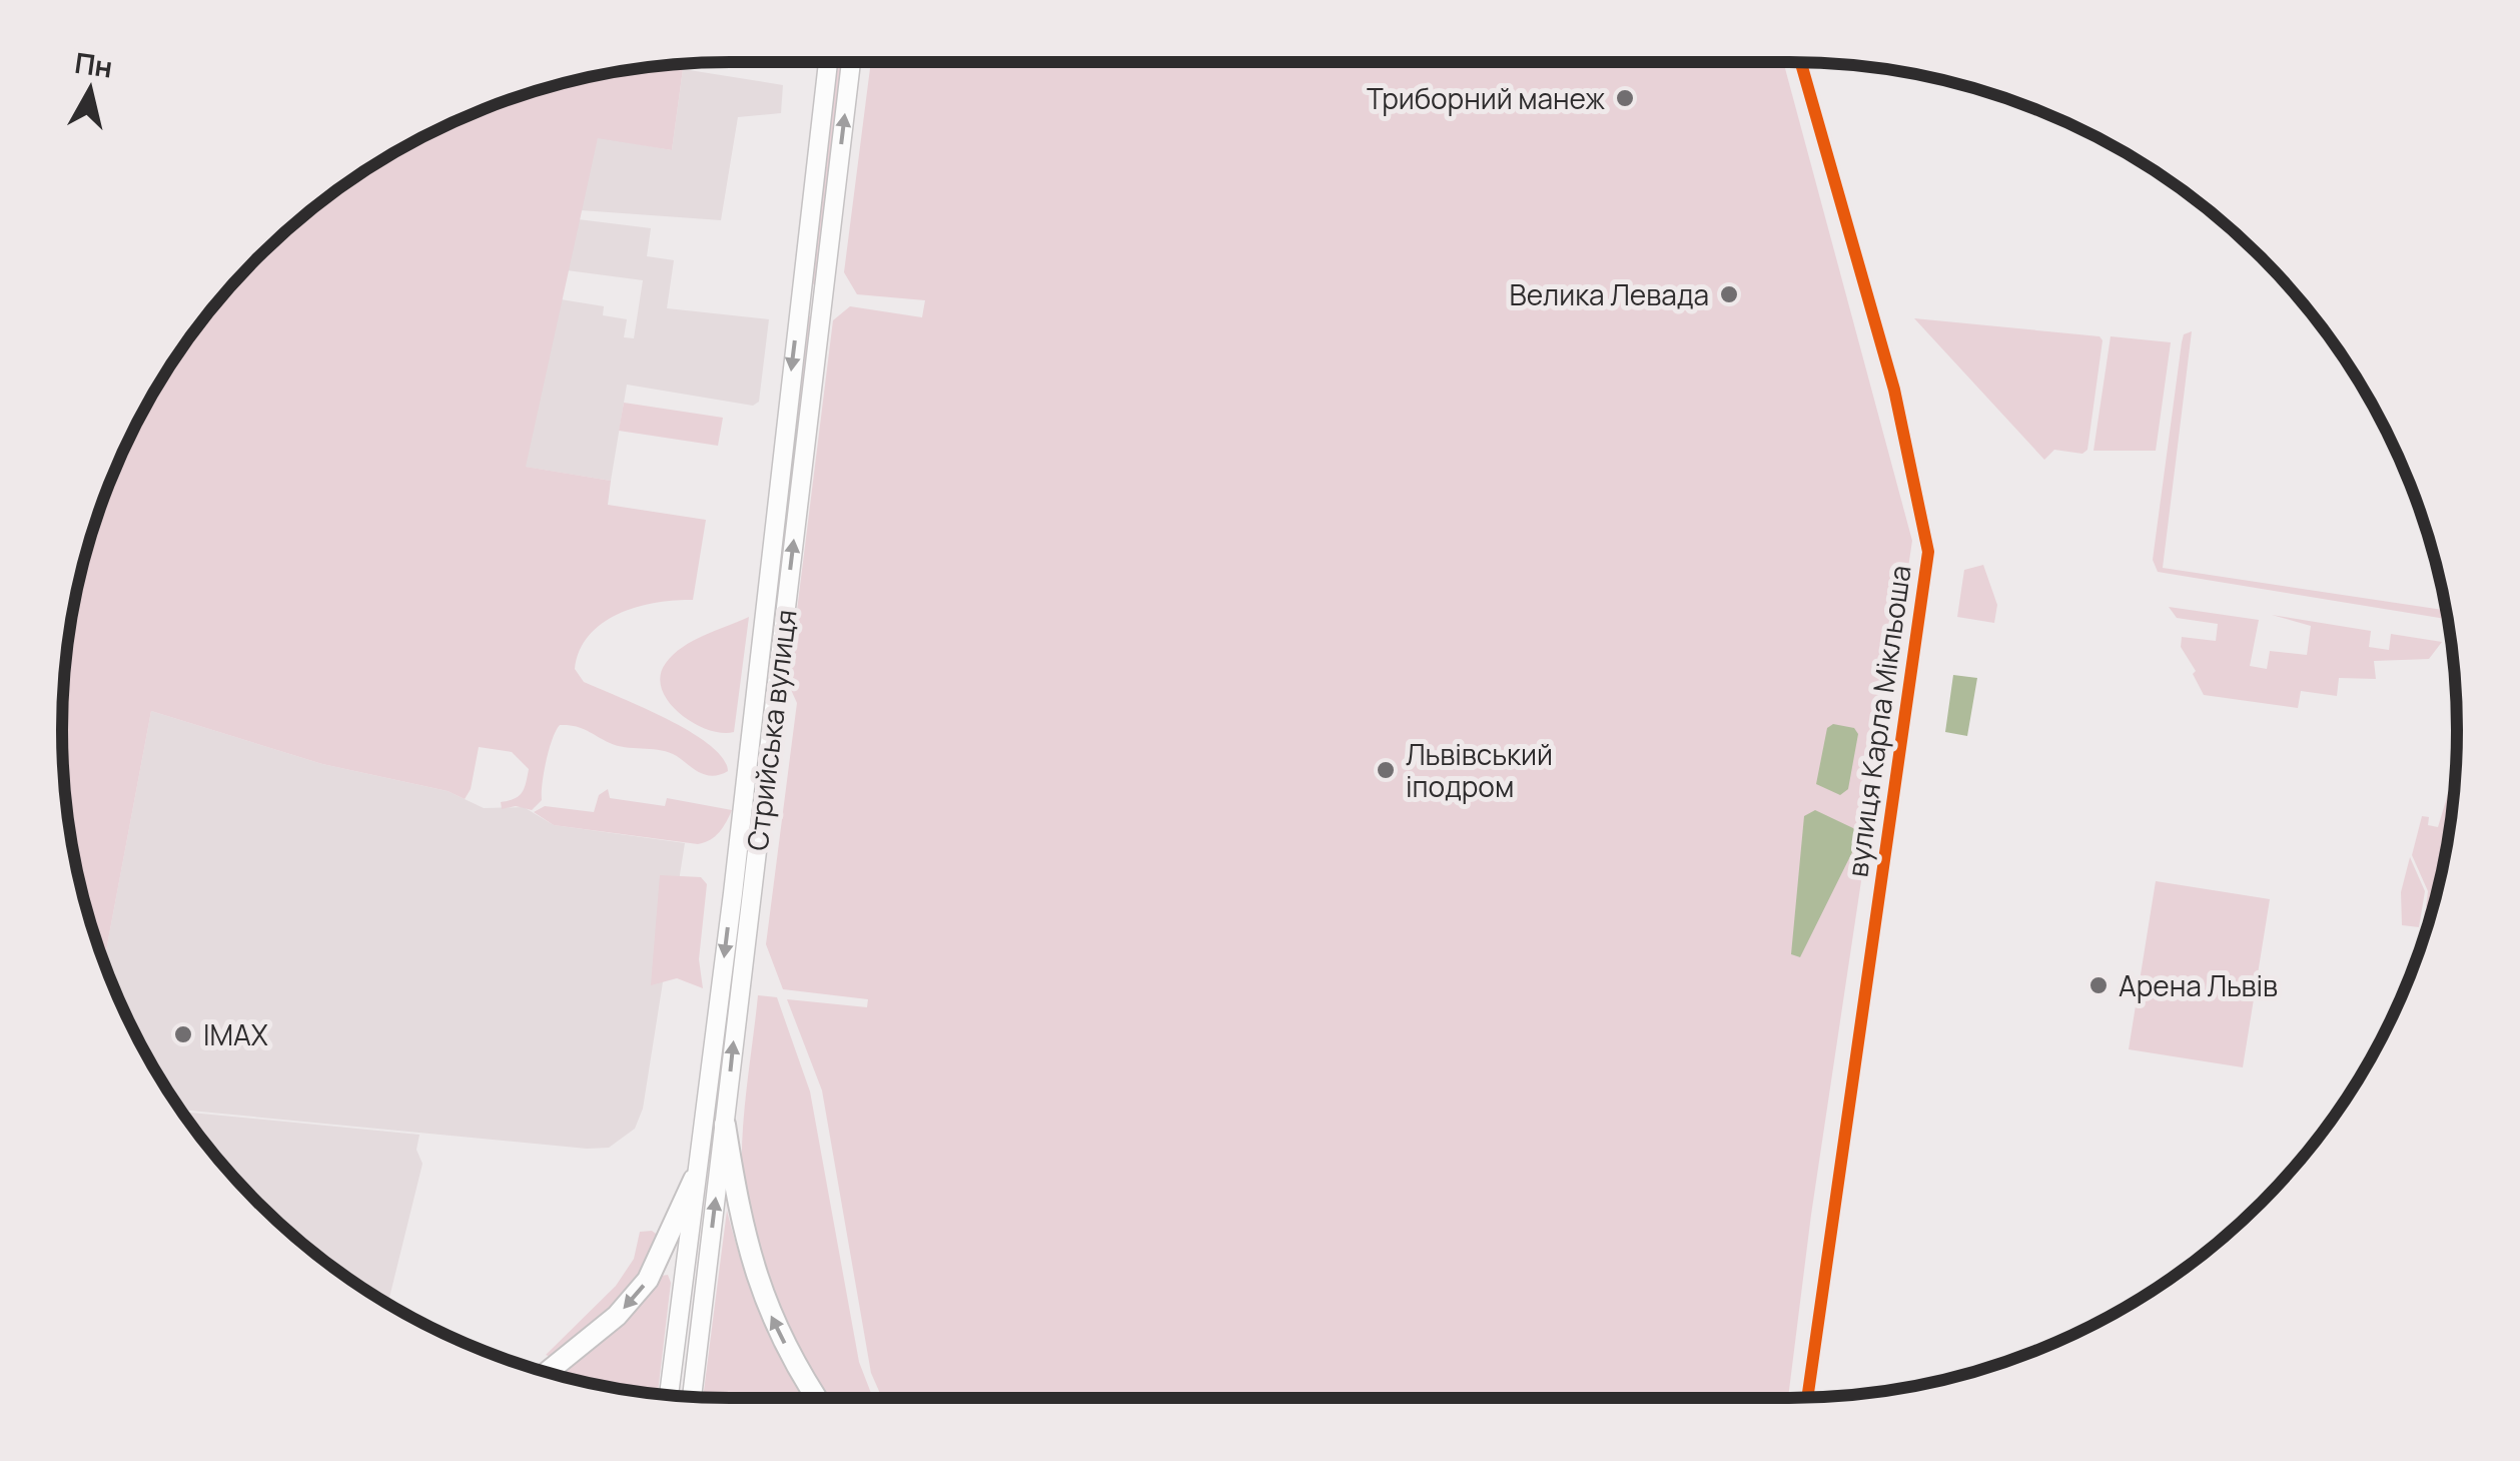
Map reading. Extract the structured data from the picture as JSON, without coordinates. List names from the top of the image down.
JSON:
{
  "streets": {
    "main road": ["Стрийська вулиця"],
    "street": ["вулиця Карла Мікльоша"]
  },
  "places": [
    "Триборний манеж",
    "Велика Левада",
    "Львівський іподром",
    "Арена Львів",
    "IMAX"
  ],
  "north": "top"
}
